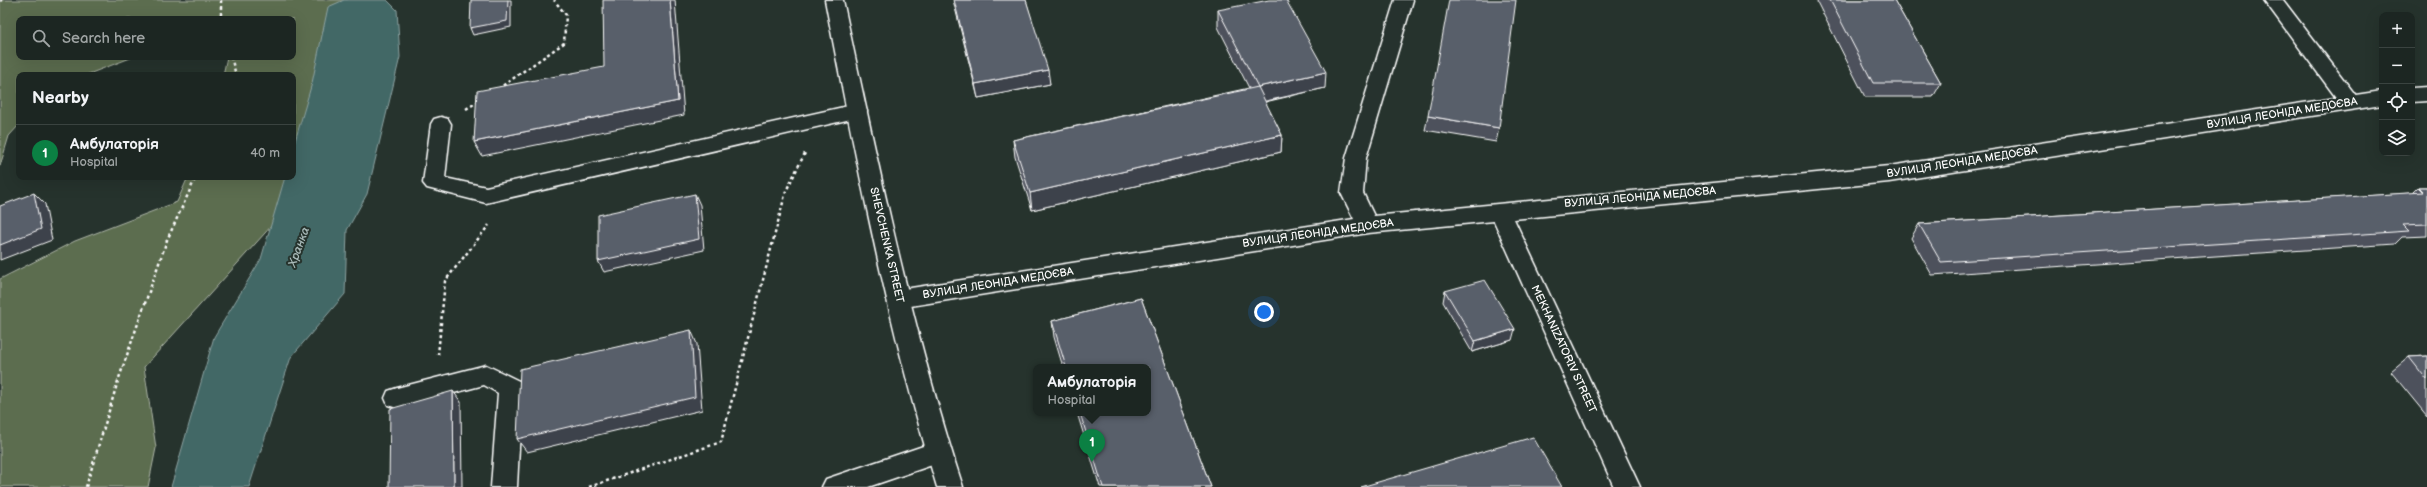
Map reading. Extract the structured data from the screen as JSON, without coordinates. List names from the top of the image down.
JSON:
{
  "streets": {
    "street": ["ВУЛИЦЯ ЛЕОНІДА МЕДОЄВА", "SHEVCHENKA STREET", "MEKHANIZATORIV STREET"]
  },
  "crossings": [
    ["ВУЛИЦЯ ЛЕОНІДА МЕДОЄВА", "SHEVCHENKA STREET"],
    ["ВУЛИЦЯ ЛЕОНІДА МЕДОЄВА", "MEKHANIZATORIV STREET"]
  ],
  "water": ["Хранка"],
  "page": {
    "map_buttons": ["+", "−"],
    "search": "Search here",
    "heading": "Nearby",
    "list": [
      {
        "mark": "1",
        "name": "Амбулаторія",
        "note": "Hospital",
        "value": "40 m"
      }
    ],
    "popup": ["Амбулаторія", "Hospital"],
    "pins": "1"
  }
}
